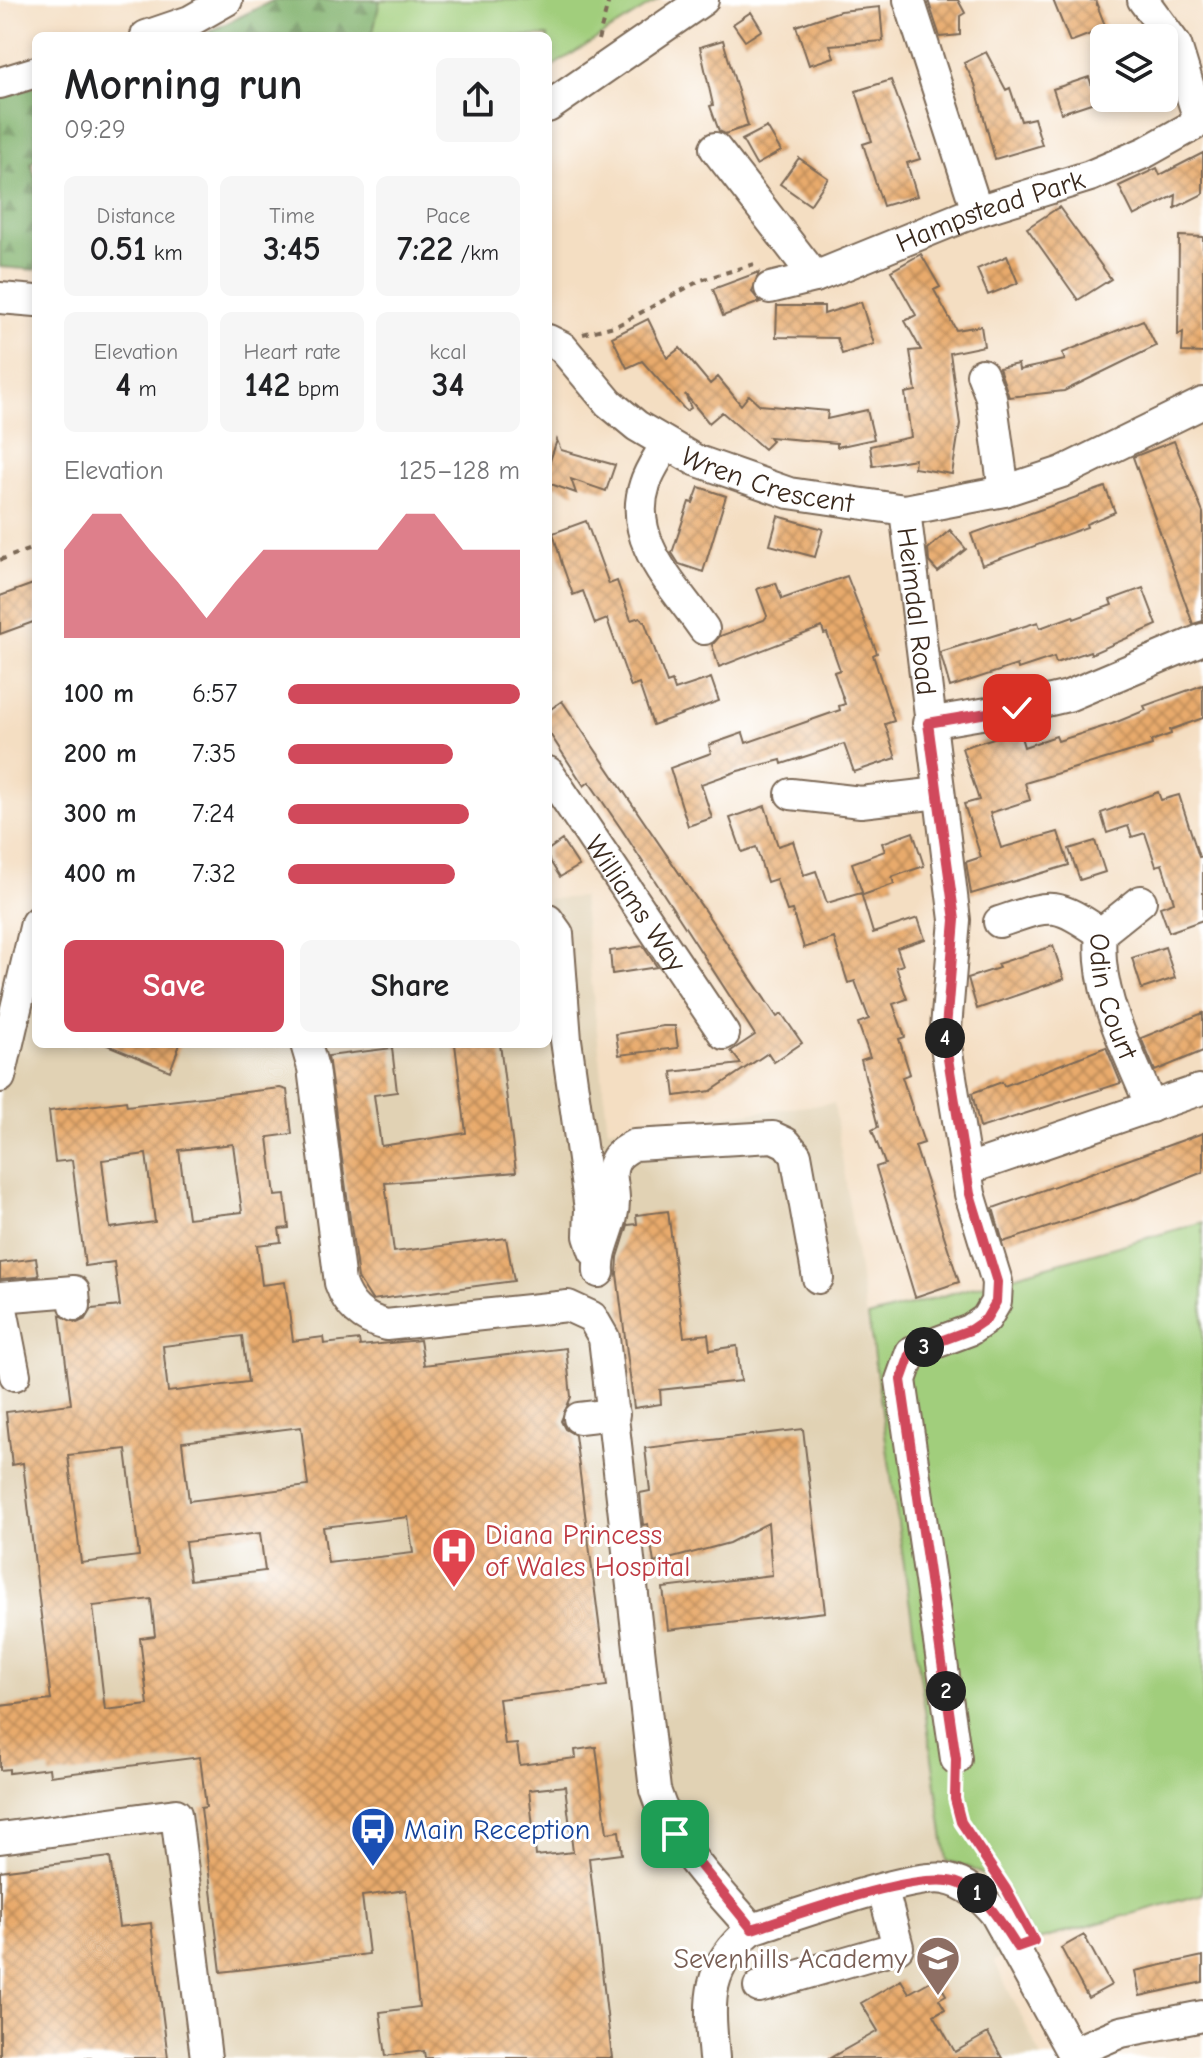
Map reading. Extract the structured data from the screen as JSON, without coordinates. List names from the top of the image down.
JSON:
{
  "streets": {
    "street": [
      "Hampstead Park",
      "Wren Crescent",
      "Heimdal Road",
      "Williams Way",
      "Odin Court"
    ]
  },
  "crossings": [
    ["Wren Crescent", "Heimdal Road"]
  ],
  "places": {
    "hospital": ["Diana Princess of Wales Hospital"],
    "bus stop": ["Main Reception"],
    "school or university": ["Sevenhills Academy"]
  },
  "page": {
    "heading": ["Morning run", "09:29"],
    "stats": [
      ["Distance", "0.51 km"],
      ["Time", "3:45"],
      ["Pace", "7:22 /km"],
      ["Elevation", "4 m"],
      ["Heart rate", "142 bpm"],
      ["kcal", "34"]
    ],
    "chart": ["Elevation", "125–128 m"],
    "list": [
      {
        "name": "100 m",
        "note": "6:57"
      },
      {
        "name": "200 m",
        "note": "7:35"
      },
      {
        "name": "300 m",
        "note": "7:24"
      },
      {
        "name": "400 m",
        "note": "7:32"
      }
    ],
    "buttons": ["Save", "Share"],
    "pins": [
      "4",
      "3",
      "2",
      "1"
    ]
  }
}
